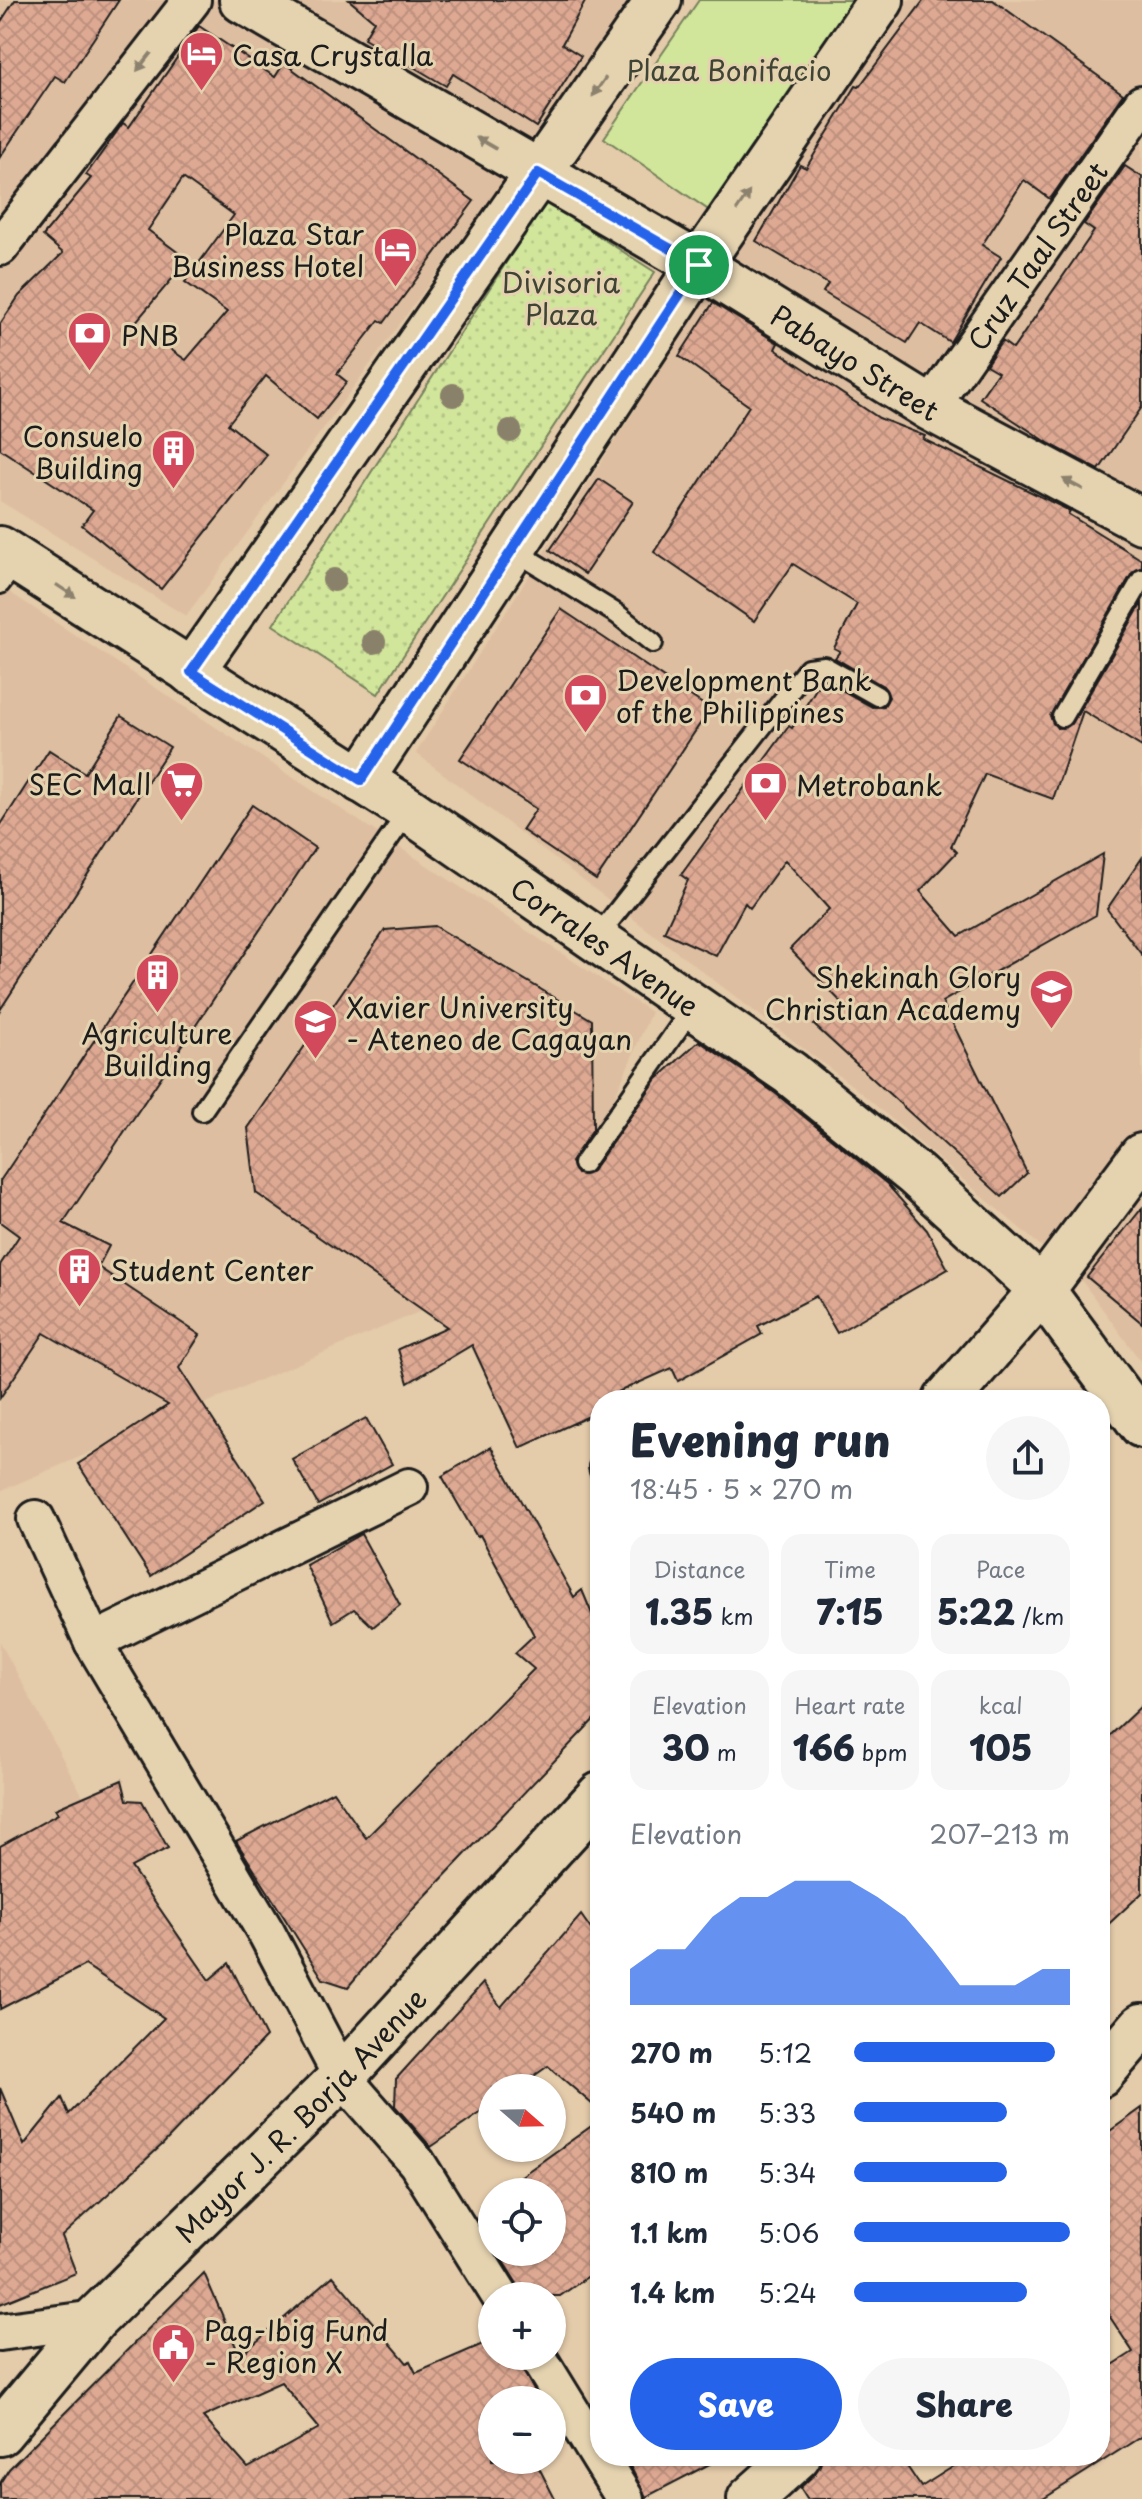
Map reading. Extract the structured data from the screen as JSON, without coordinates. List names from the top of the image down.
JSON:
{
  "streets": {
    "street": [
      "Cruz Taal Street",
      "Pabayo Street",
      "Corrales Avenue",
      "Mayor J. R. Borja Avenue"
    ]
  },
  "crossings": [
    ["Cruz Taal Street", "Pabayo Street"]
  ],
  "one_way": ["Pabayo Street"],
  "parks": ["Plaza Bonifacio", "Divisoria Plaza"],
  "places": {
    "hotel": ["Casa Crystalla", "Plaza Star Business Hotel"],
    "bank": ["PNB", "Development Bank of the Philippines", "Metrobank"],
    "building": ["Consuelo Building", "Agriculture Building", "Student Center"],
    "supermarket": ["SEC Mall"],
    "school or university": ["Shekinah Glory Christian Academy", "Xavier University - Ateneo de Cagayan"],
    "public building": ["Pag-Ibig Fund - Region X"]
  },
  "north": "right",
  "page": {
    "heading": ["Evening run", "18:45 · 5 × 270 m"],
    "stats": [
      ["Distance", "1.35 km"],
      ["Time", "7:15"],
      ["Pace", "5:22 /km"],
      ["Elevation", "30 m"],
      ["Heart rate", "166 bpm"],
      ["kcal", "105"]
    ],
    "chart": ["Elevation", "207–213 m"],
    "list": [
      {
        "name": "270 m",
        "note": "5:12"
      },
      {
        "name": "540 m",
        "note": "5:33"
      },
      {
        "name": "810 m",
        "note": "5:34"
      },
      {
        "name": "1.1 km",
        "note": "5:06"
      },
      {
        "name": "1.4 km",
        "note": "5:24"
      }
    ],
    "map_buttons": ["+", "−"],
    "buttons": ["Save", "Share"]
  }
}
